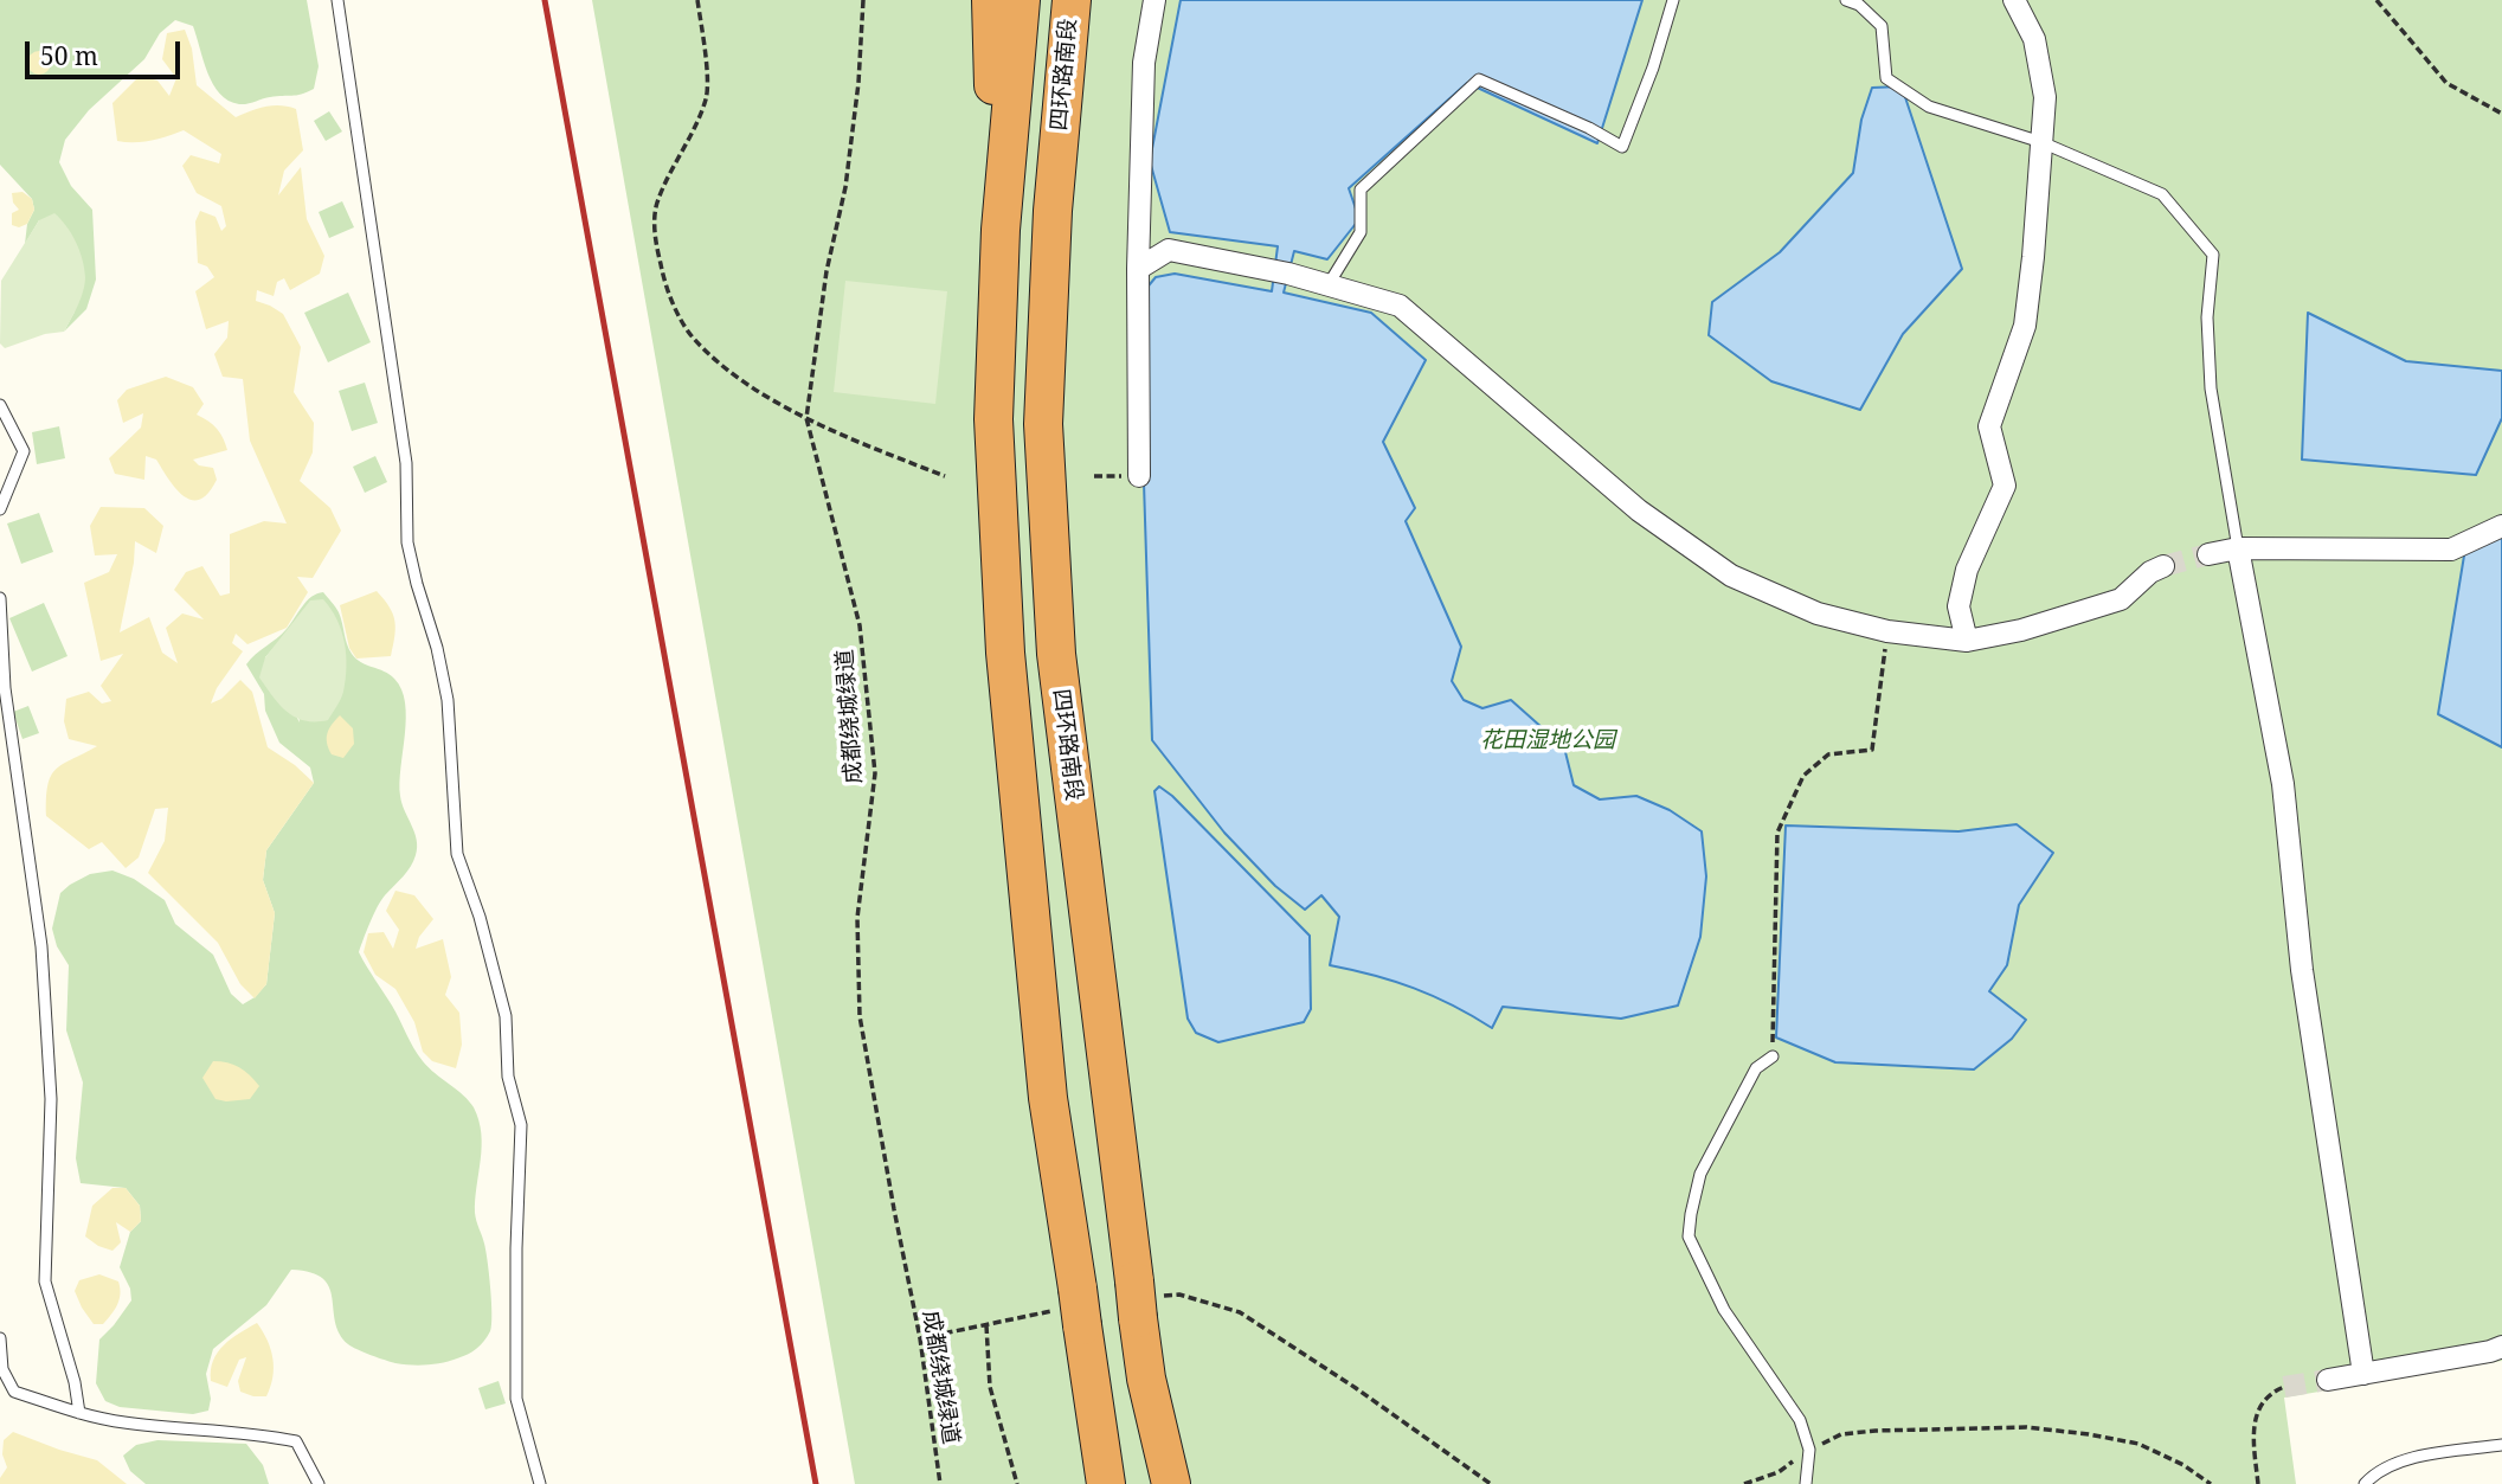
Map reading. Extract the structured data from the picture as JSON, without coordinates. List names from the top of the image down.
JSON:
{
  "streets": {
    "highway": ["四环路南段"],
    "path": ["成都绕城绿道"]
  },
  "parks": ["花田湿地公园"],
  "scale_bar": "50 m"
}
